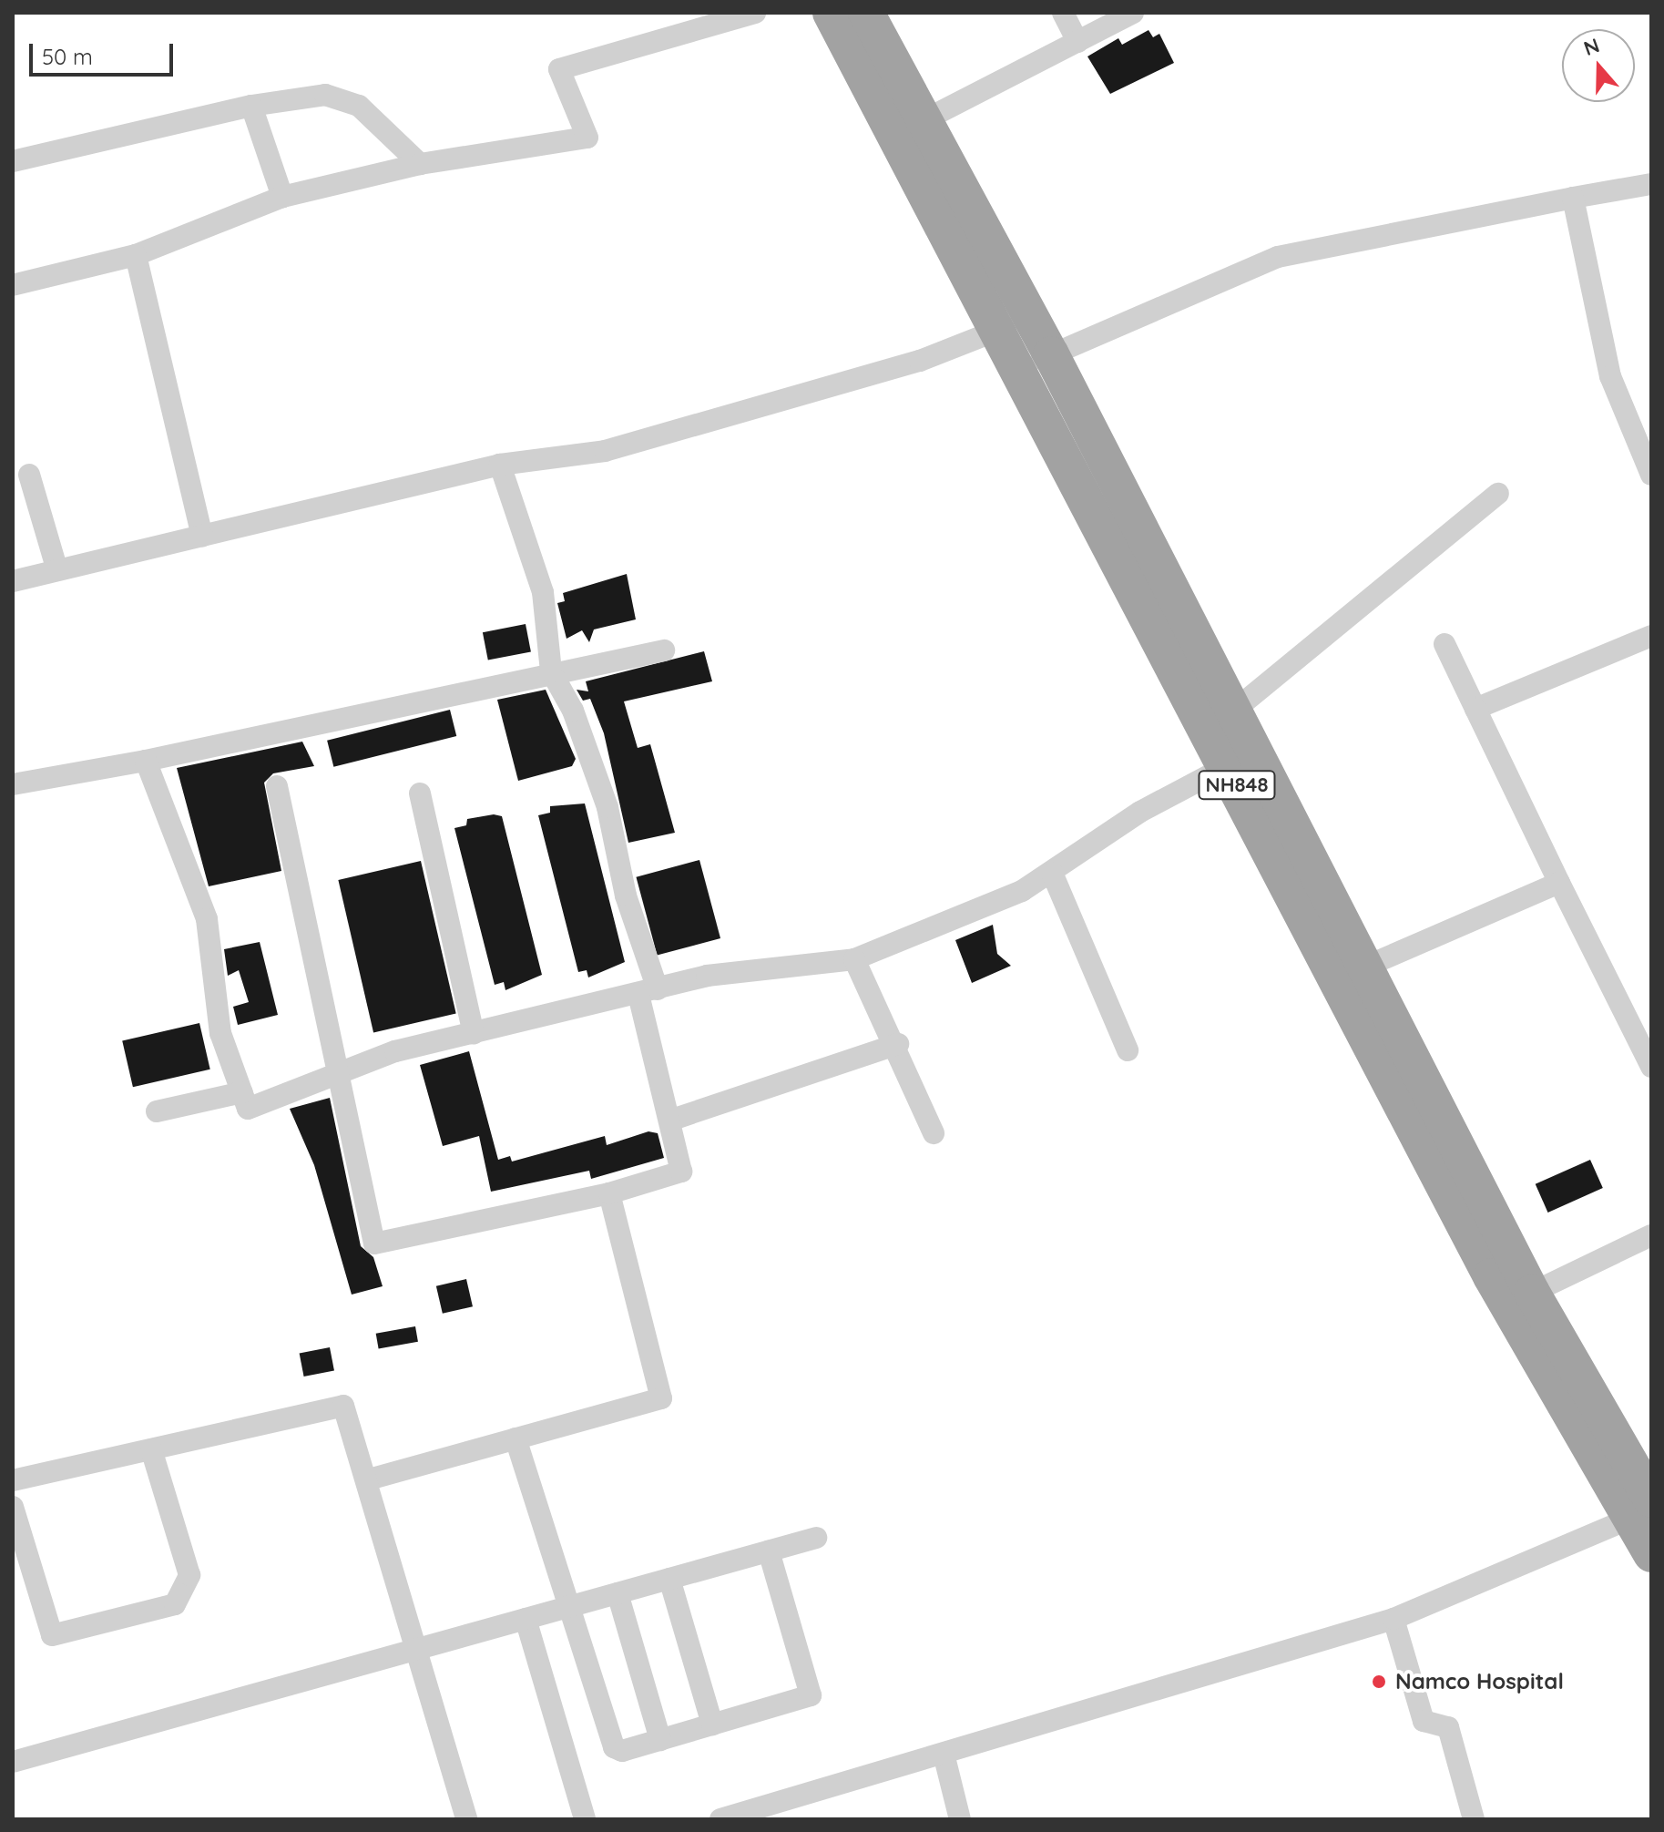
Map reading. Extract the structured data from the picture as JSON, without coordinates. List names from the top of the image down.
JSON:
{
  "streets": {
    "highway": ["NH848"]
  },
  "places": ["Namco Hospital"],
  "scale_bar": "50 m",
  "north": "top"
}
